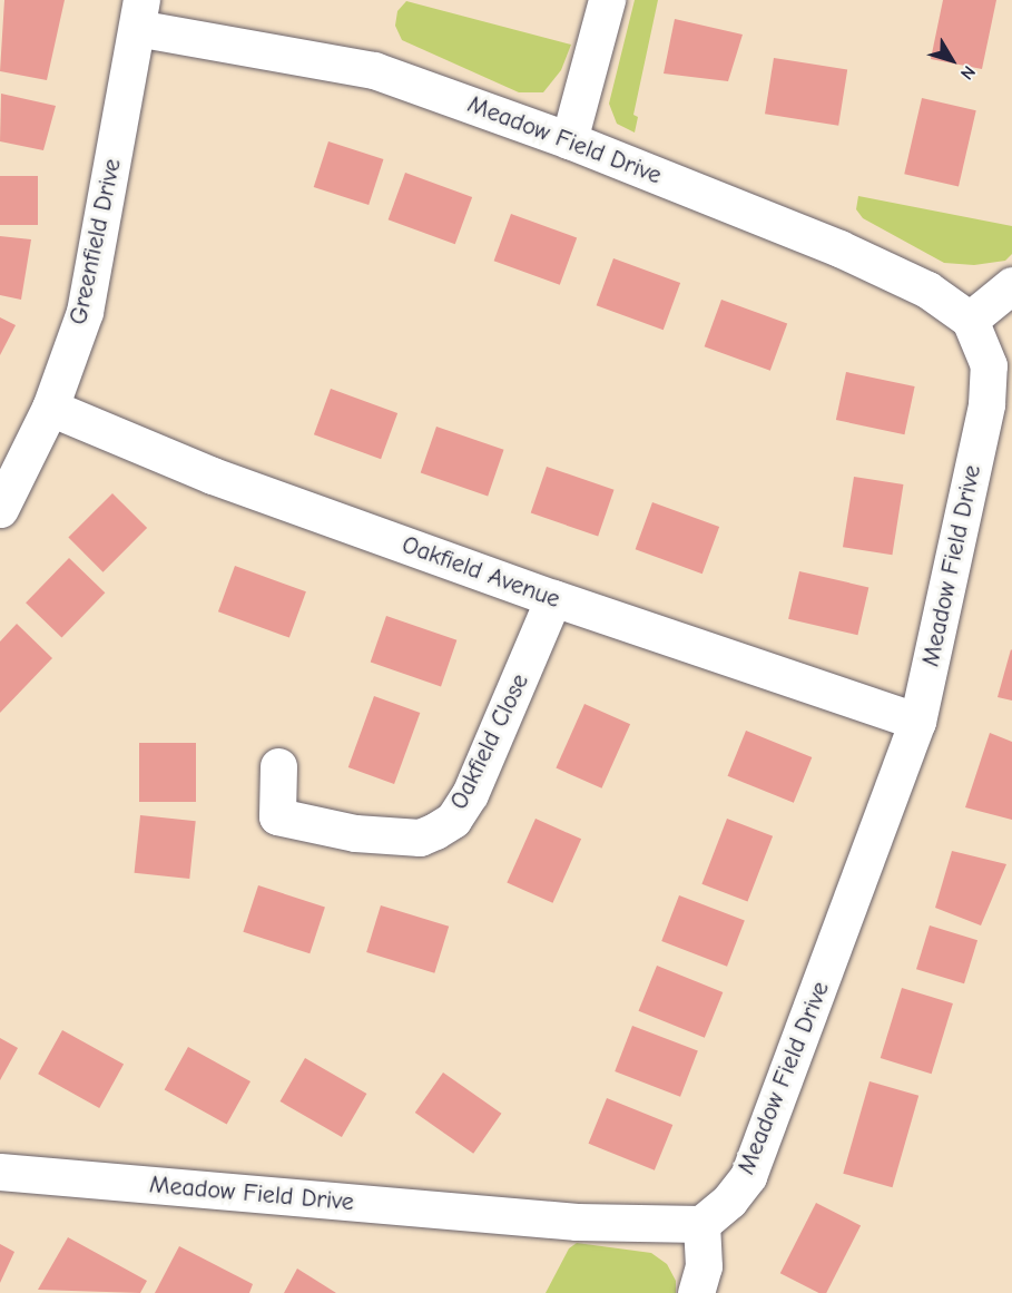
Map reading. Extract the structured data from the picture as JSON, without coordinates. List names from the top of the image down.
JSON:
{
  "streets": {
    "street": [
      "Meadow Field Drive",
      "Greenfield Drive",
      "Oakfield Avenue",
      "Oakfield Close"
    ]
  },
  "crossings": [
    ["Meadow Field Drive", "Greenfield Drive"],
    ["Meadow Field Drive", "Oakfield Avenue"],
    ["Greenfield Drive", "Oakfield Avenue"],
    ["Oakfield Avenue", "Oakfield Close"]
  ],
  "north": "bottom right"
}
